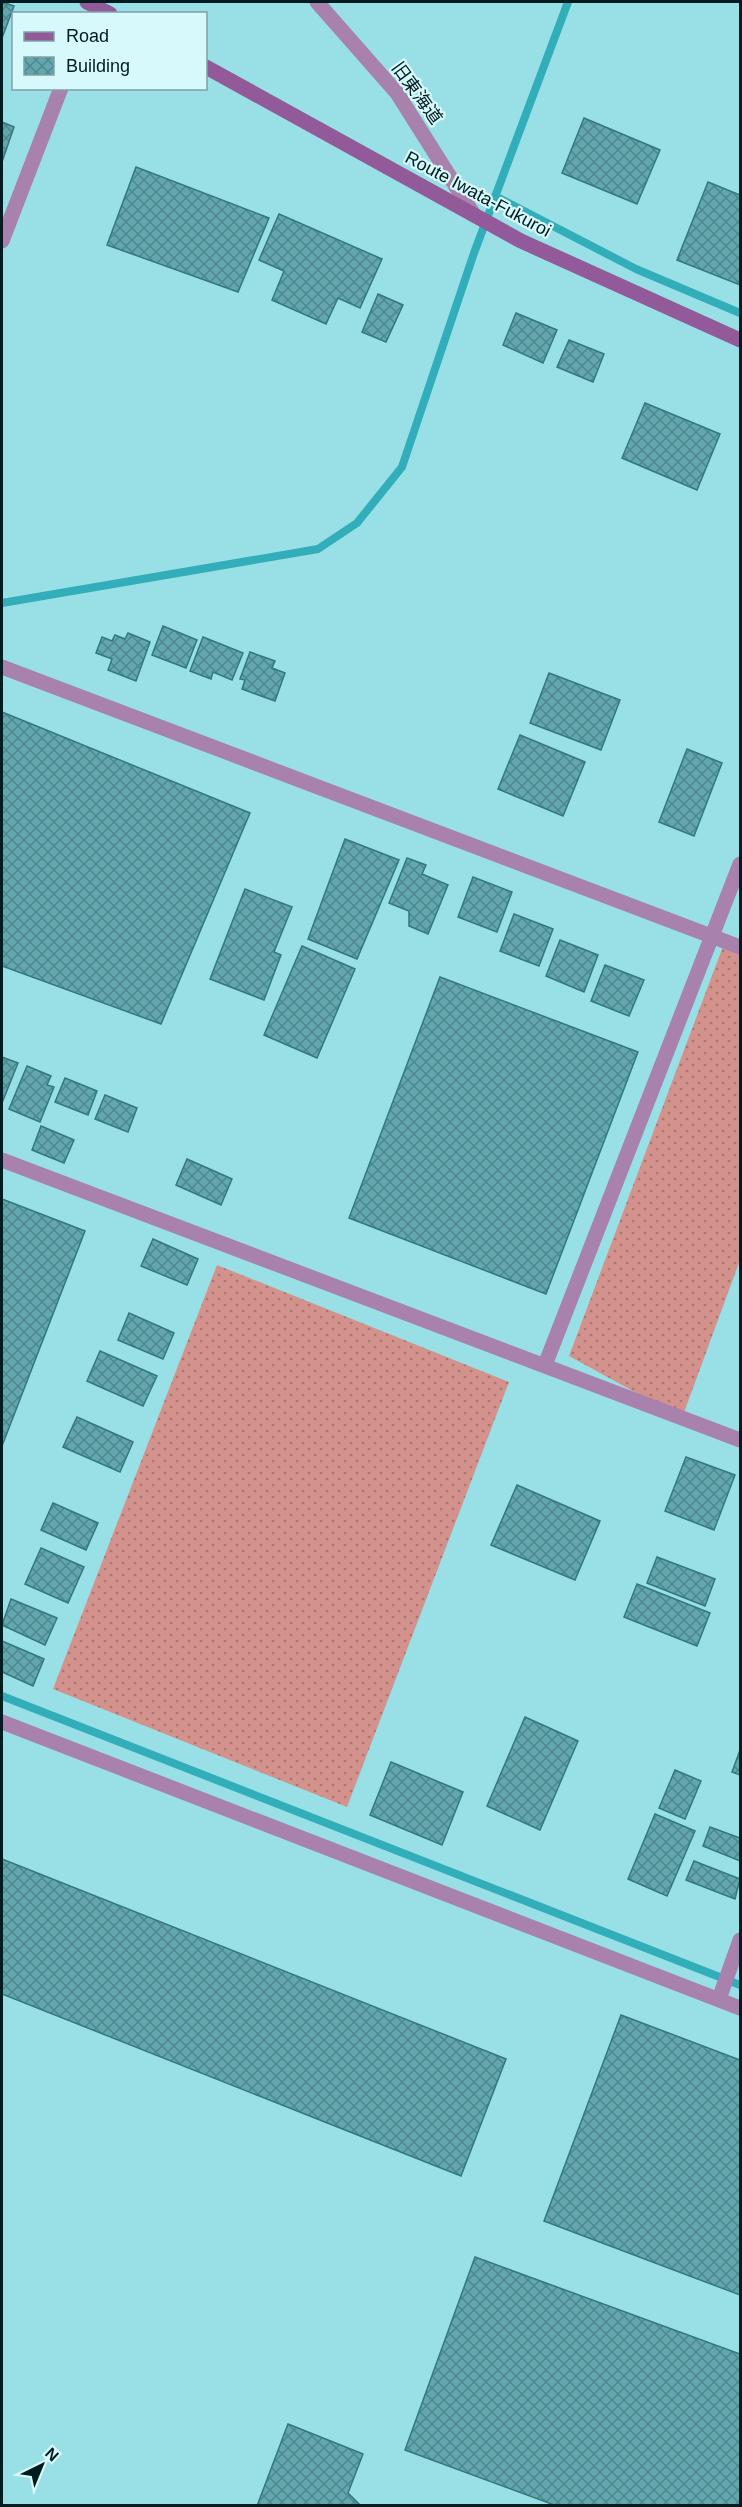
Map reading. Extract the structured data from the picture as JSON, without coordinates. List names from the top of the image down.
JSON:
{
  "streets": {
    "main road": ["Route Iwata-Fukuroi"],
    "street": ["旧東海道"]
  },
  "crossings": [
    ["旧東海道", "Route Iwata-Fukuroi"]
  ],
  "legend": ["Road", "Building"],
  "north": "top right"
}
